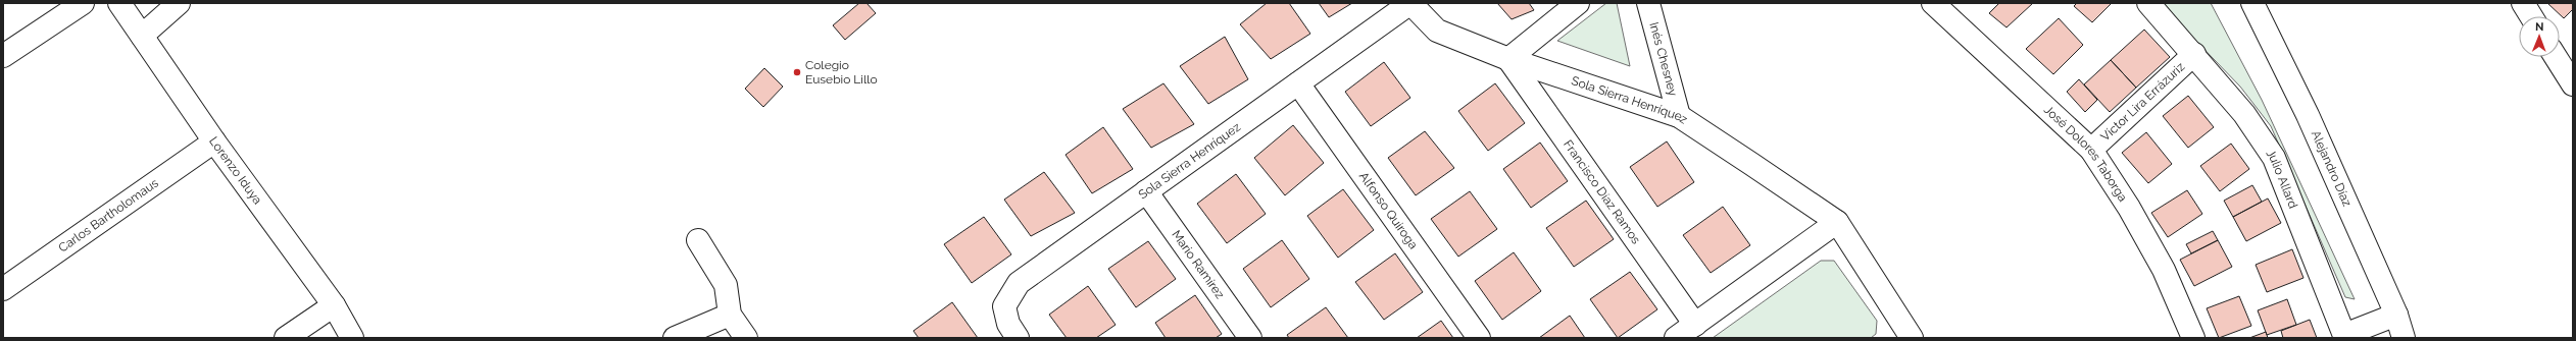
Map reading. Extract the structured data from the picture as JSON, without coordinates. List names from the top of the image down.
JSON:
{
  "streets": {
    "street": [
      "Inés Chesney",
      "Sola Sierra Henríquez",
      "Víctor Lira Errázuriz",
      "José Dolores Taborga",
      "Alejandro Díaz",
      "Lorenzo Iduya",
      "Julio Allard",
      "Francisco Díaz Ramos",
      "Alfonso Quiroga",
      "Carlos Bartholomaus",
      "Mario Ramírez"
    ]
  },
  "crossings": [
    ["Inés Chesney", "Sola Sierra Henríquez"],
    ["Sola Sierra Henríquez", "Francisco Díaz Ramos"],
    ["Sola Sierra Henríquez", "Alfonso Quiroga"],
    ["Sola Sierra Henríquez", "Mario Ramírez"],
    ["Víctor Lira Errázuriz", "José Dolores Taborga"],
    ["Víctor Lira Errázuriz", "Julio Allard"],
    ["Alejandro Díaz", "Julio Allard"],
    ["Lorenzo Iduya", "Carlos Bartholomaus"]
  ],
  "places": ["Colegio Eusebio Lillo"],
  "north": "top"
}
